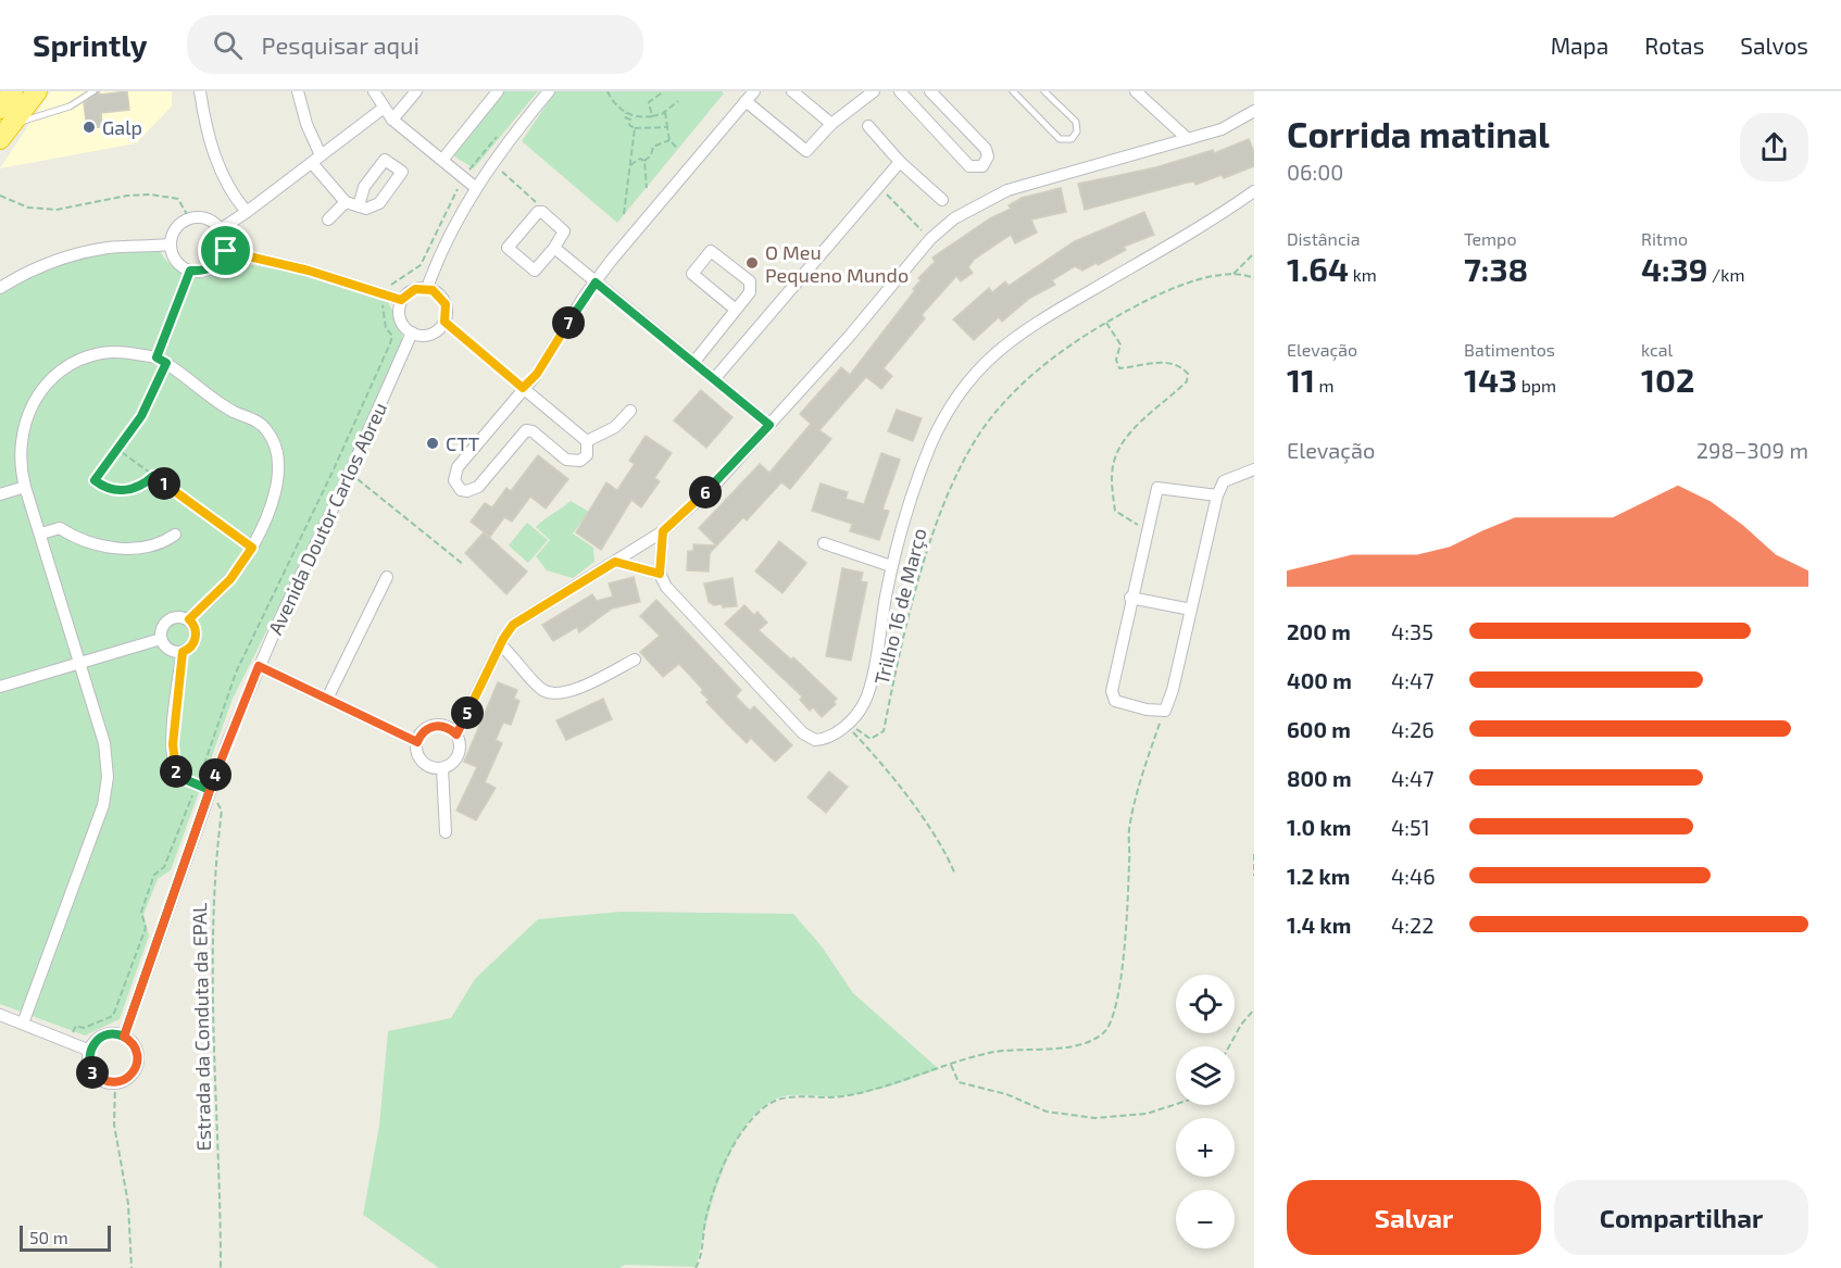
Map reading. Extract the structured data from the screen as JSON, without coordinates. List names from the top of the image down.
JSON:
{
  "streets": {
    "street": ["Avenida Doutor Carlos Abreu"],
    "path": ["Trilho 16 de Março", "Estrada da Conduta da EPAL"]
  },
  "crossings": [
    ["Avenida Doutor Carlos Abreu", "Estrada da Conduta da EPAL"]
  ],
  "places": ["Galp", "O Meu Pequeno Mundo", "CTT"],
  "scale_bar": "50 m",
  "page": {
    "header": "Sprintly",
    "search": "Pesquisar aqui",
    "nav": ["Mapa", "Rotas", "Salvos"],
    "heading": ["Corrida matinal", "06:00"],
    "stats": [
      ["Distância", "1.64 km"],
      ["Tempo", "7:38"],
      ["Ritmo", "4:39 /km"],
      ["Elevação", "11 m"],
      ["Batimentos", "143 bpm"],
      ["kcal", "102"]
    ],
    "pins": [
      "7",
      "1",
      "6",
      "5",
      "2",
      "4",
      "3"
    ],
    "chart": ["Elevação", "298–309 m"],
    "list": [
      {
        "name": "200 m",
        "note": "4:35"
      },
      {
        "name": "400 m",
        "note": "4:47"
      },
      {
        "name": "600 m",
        "note": "4:26"
      },
      {
        "name": "800 m",
        "note": "4:47"
      },
      {
        "name": "1.0 km",
        "note": "4:51"
      },
      {
        "name": "1.2 km",
        "note": "4:46"
      },
      {
        "name": "1.4 km",
        "note": "4:22"
      }
    ],
    "map_buttons": ["+", "−"],
    "buttons": ["Salvar", "Compartilhar"],
    "scale": "50 m"
  }
}
